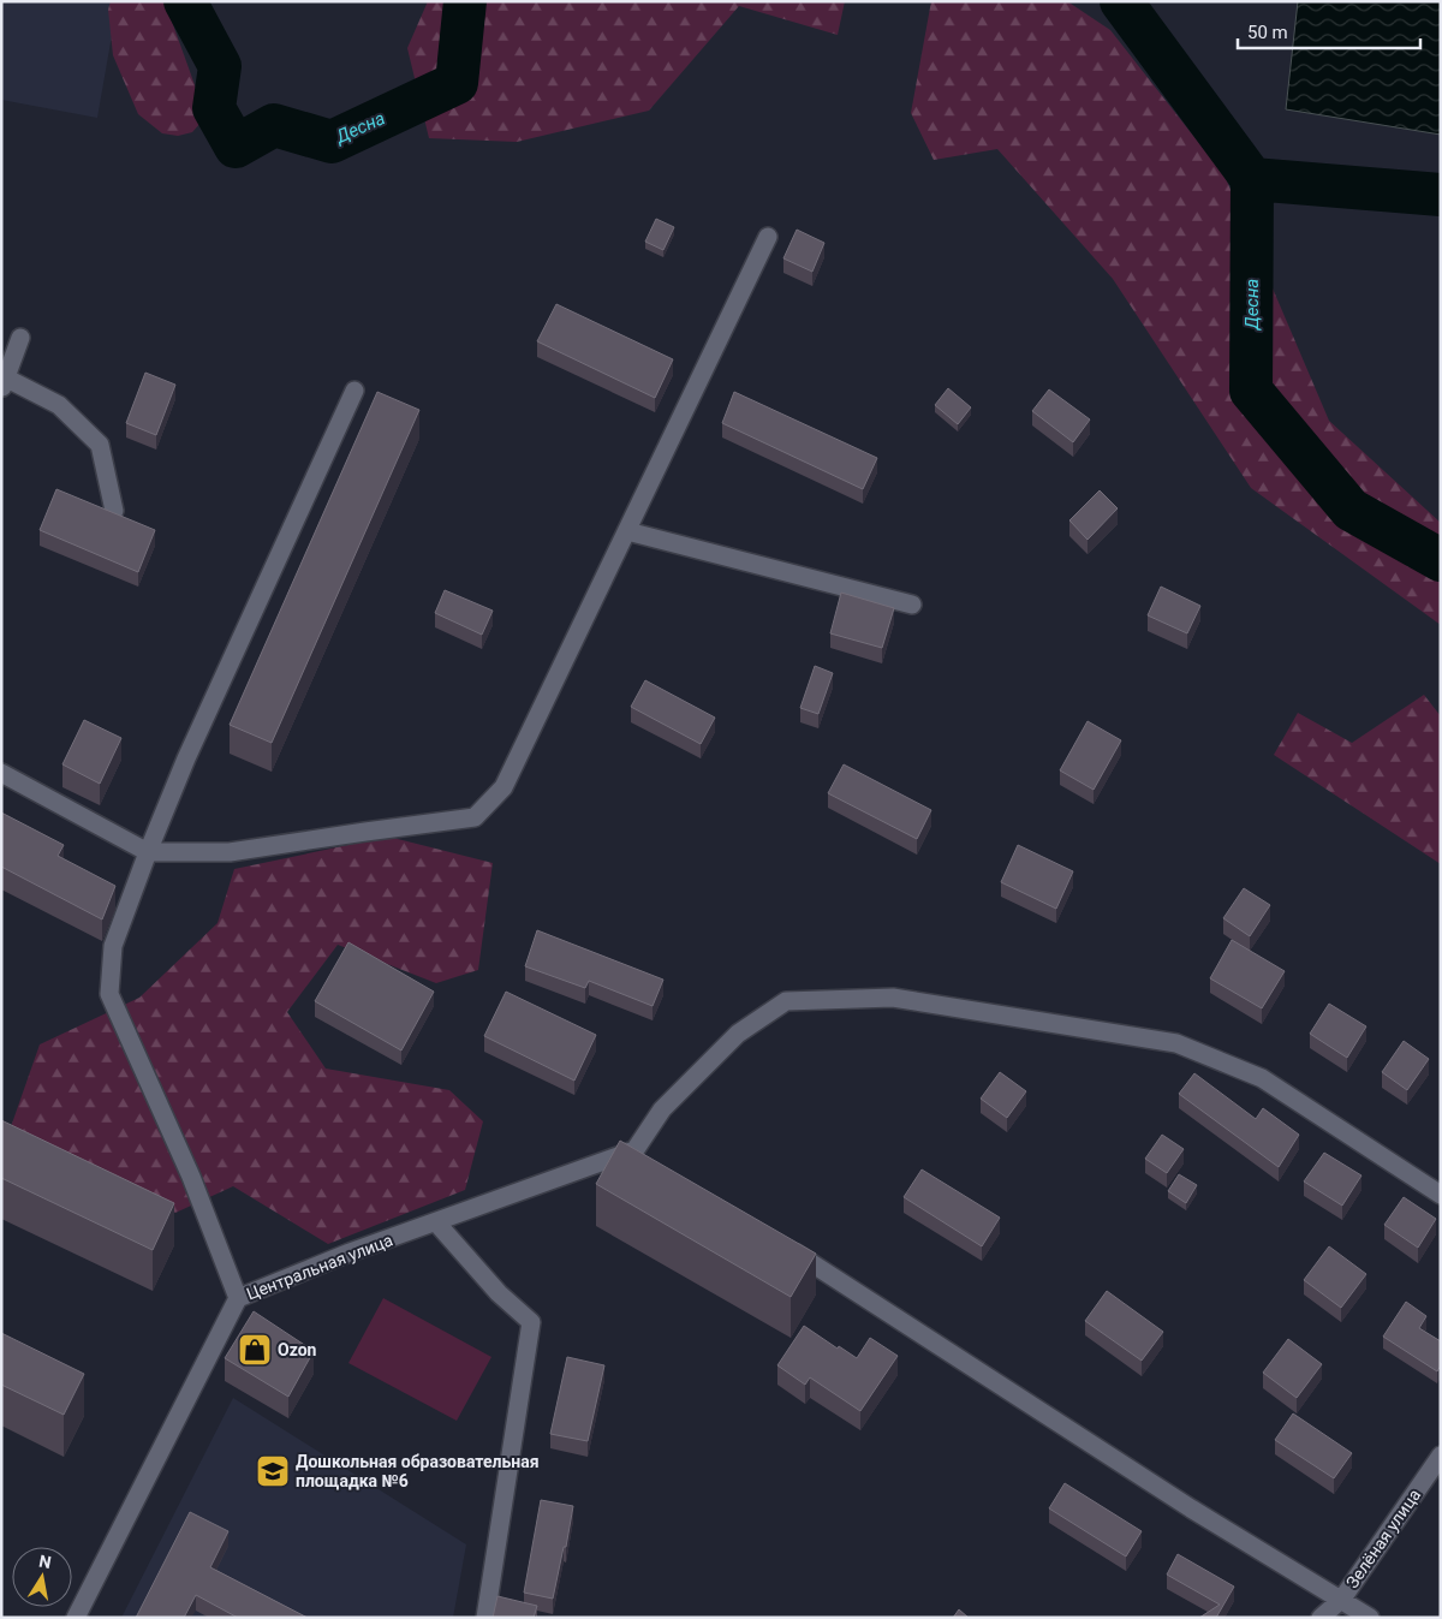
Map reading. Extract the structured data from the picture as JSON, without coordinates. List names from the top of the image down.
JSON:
{
  "streets": {
    "street": ["Центральная улица", "Зелёная улица"]
  },
  "water": ["Десна"],
  "places": {
    "shop": ["Ozon"],
    "school or university": ["Дошкольная образовательная площадка №6"]
  },
  "scale_bar": "50 m",
  "north": "top"
}
